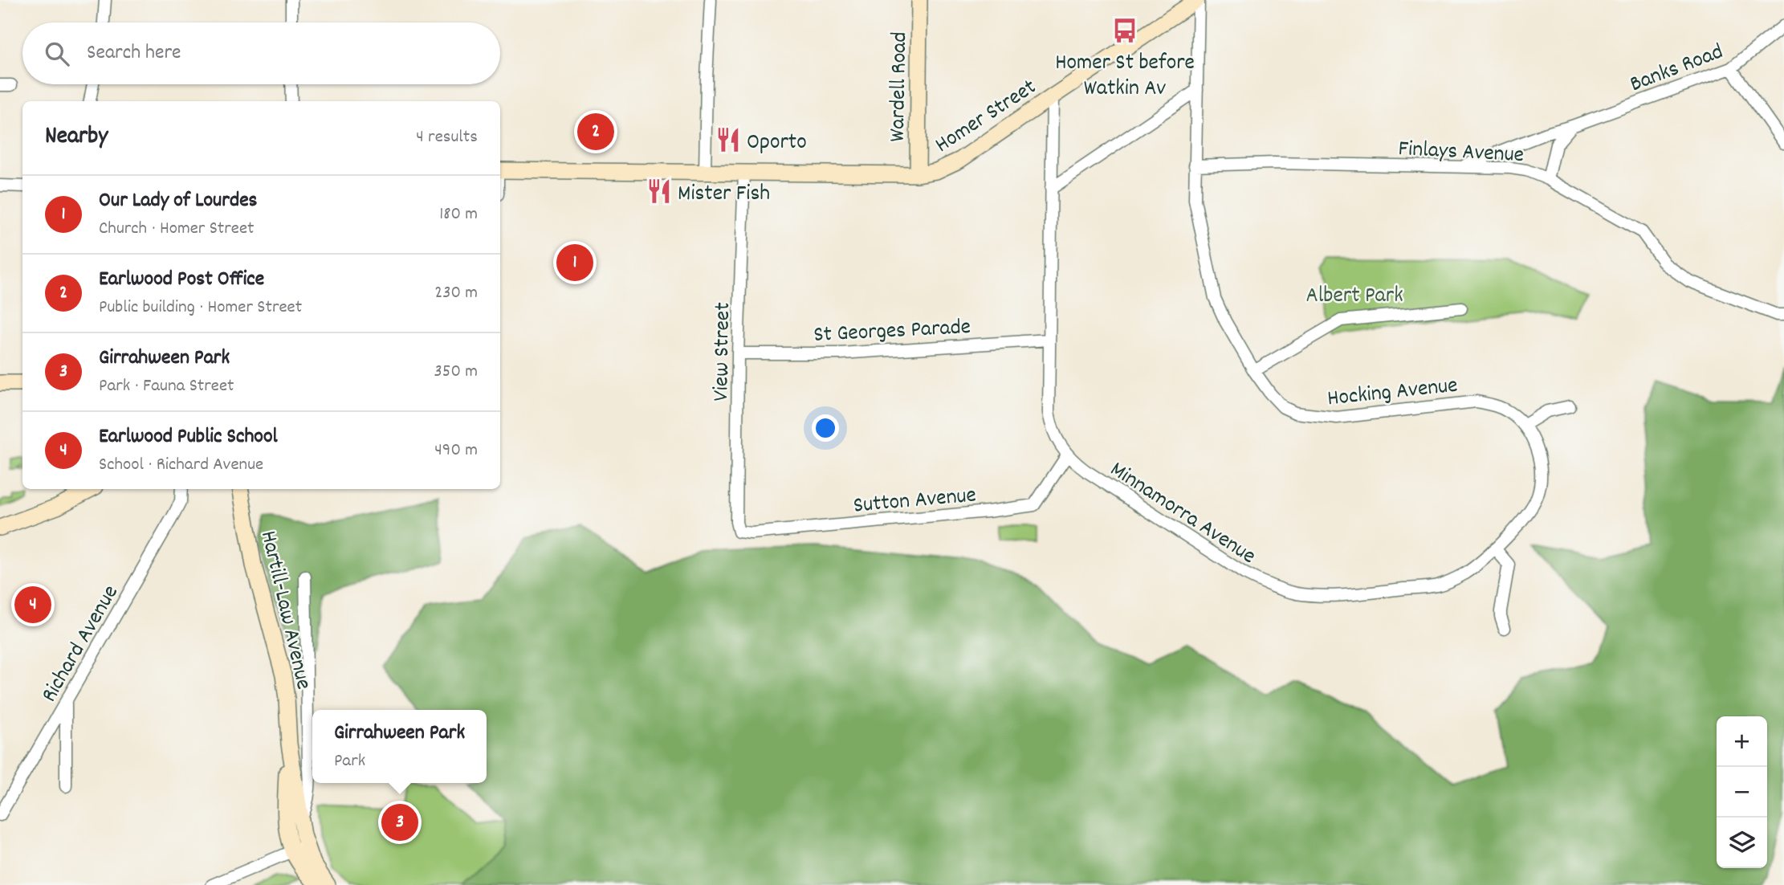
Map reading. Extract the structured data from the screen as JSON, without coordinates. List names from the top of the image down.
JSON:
{
  "streets": {
    "main road": ["Wardell Road", "Homer Street", "Hartill-Law Avenue"],
    "street": [
      "Banks Road",
      "Finlays Avenue",
      "St Georges Parade",
      "View Street",
      "Hocking Avenue",
      "Sutton Avenue",
      "Minnamorra Avenue",
      "Richard Avenue"
    ]
  },
  "crossings": [
    ["Banks Road", "Finlays Avenue"],
    ["Wardell Road", "Homer Street"],
    ["Homer Street", "View Street"],
    ["Homer Street", "Hocking Avenue"],
    ["Homer Street", "Minnamorra Avenue"],
    ["Finlays Avenue", "Hocking Avenue"],
    ["St Georges Parade", "View Street"],
    ["St Georges Parade", "Minnamorra Avenue"],
    ["View Street", "Sutton Avenue"],
    ["Hocking Avenue", "Minnamorra Avenue"],
    ["Sutton Avenue", "Minnamorra Avenue"]
  ],
  "parks": ["Albert Park"],
  "places": {
    "bus stop": ["Homer St before Watkin Av"],
    "restaurant": ["Oporto", "Mister Fish"]
  },
  "page": {
    "search": "Search here",
    "heading": ["Nearby", "4 results"],
    "pins": [
      "2",
      "1",
      "4",
      "3"
    ],
    "list": [
      {
        "mark": "1",
        "name": "Our Lady of Lourdes",
        "note": "Church · Homer Street",
        "value": "180 m"
      },
      {
        "mark": "2",
        "name": "Earlwood Post Office",
        "note": "Public building · Homer Street",
        "value": "230 m"
      },
      {
        "mark": "3",
        "name": "Girrahween Park",
        "note": "Park · Fauna Street",
        "value": "350 m"
      },
      {
        "mark": "4",
        "name": "Earlwood Public School",
        "note": "School · Richard Avenue",
        "value": "490 m"
      }
    ],
    "popup": ["Girrahween Park", "Park"],
    "map_buttons": ["+", "−"]
  }
}
